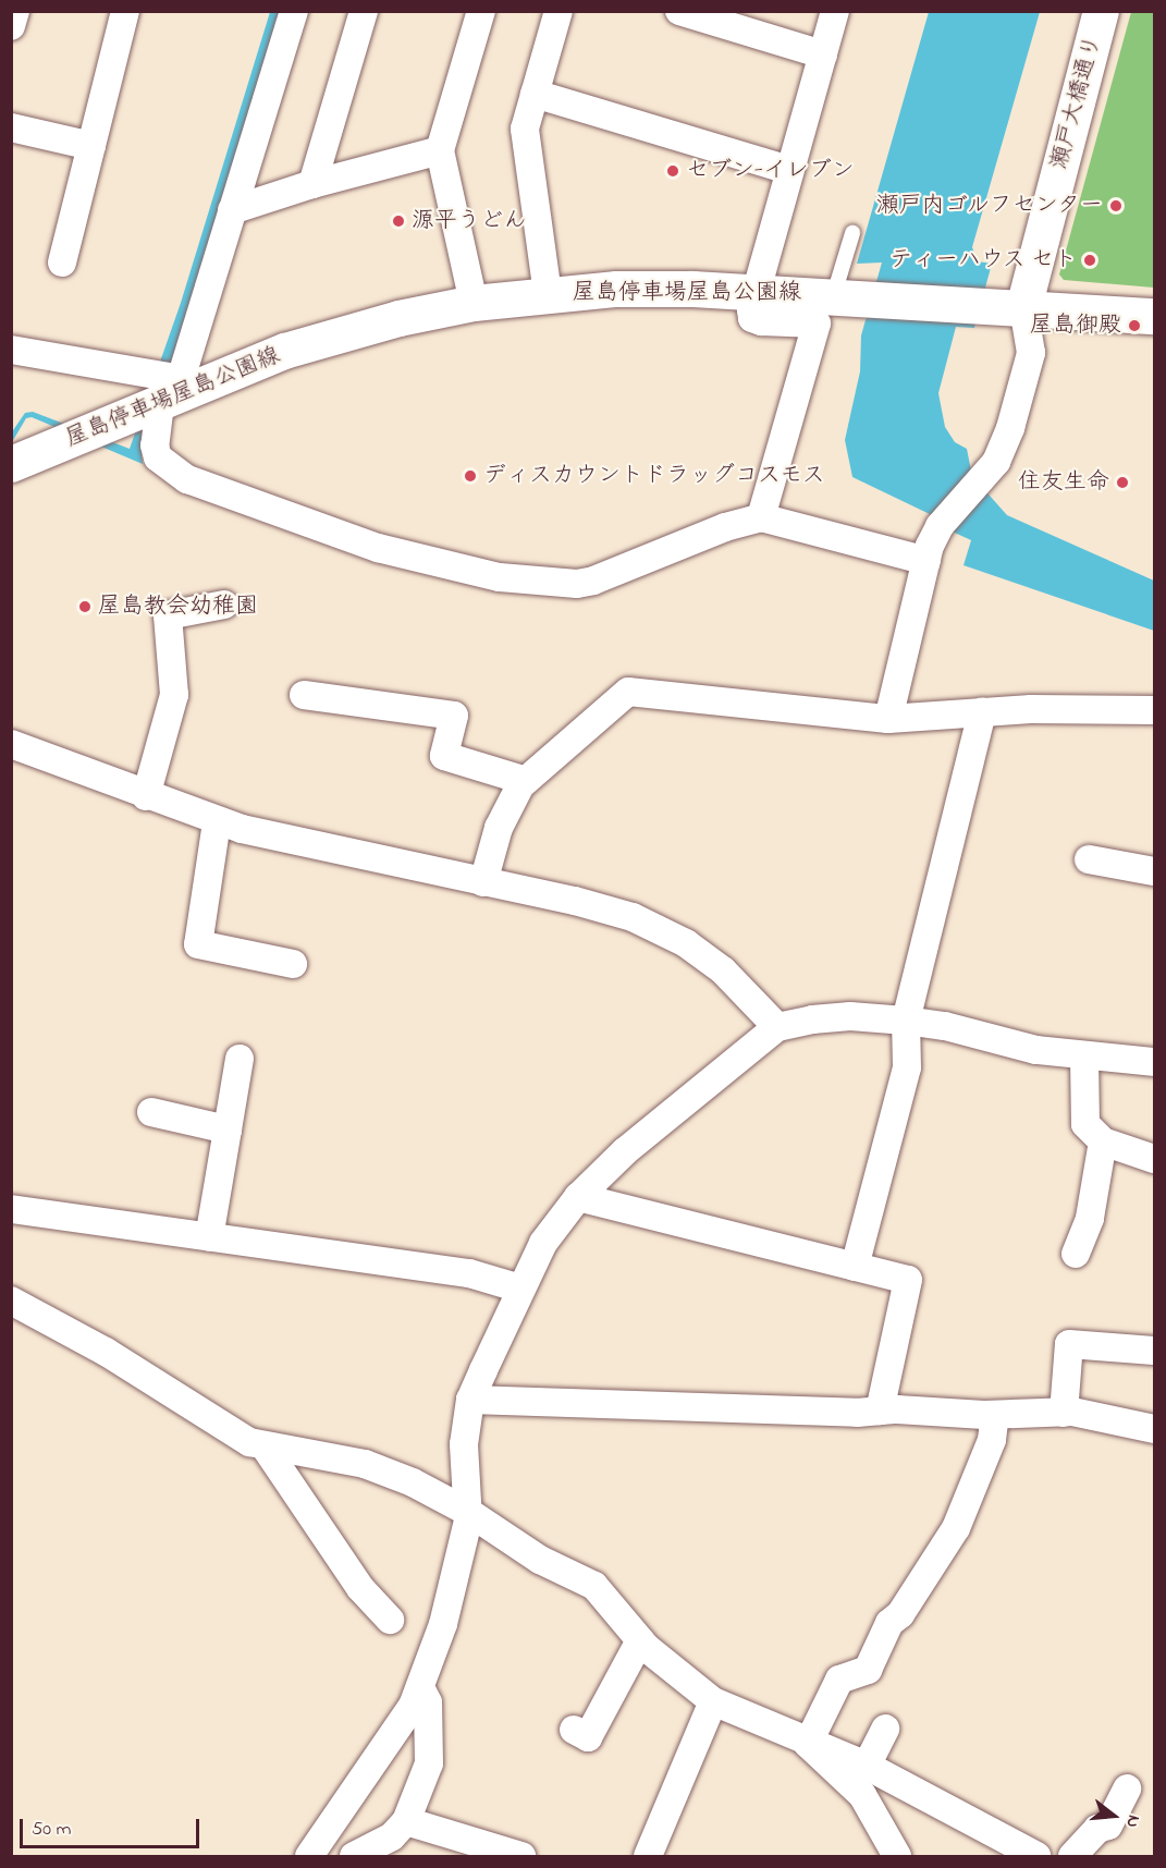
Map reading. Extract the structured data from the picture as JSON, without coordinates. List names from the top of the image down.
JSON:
{
  "streets": {
    "main road": ["瀬戸大橋通り", "屋島停車場屋島公園線"]
  },
  "crossings": [
    ["瀬戸大橋通り", "屋島停車場屋島公園線"]
  ],
  "places": [
    "セブン-イレブン",
    "瀬戸内ゴルフセンター",
    "源平うどん",
    "ティーハウス セト",
    "屋島御殿",
    "ディスカウントドラッグコスモス",
    "住友生命",
    "屋島教会幼稚園"
  ],
  "scale_bar": "50 m",
  "north": "right"
}
